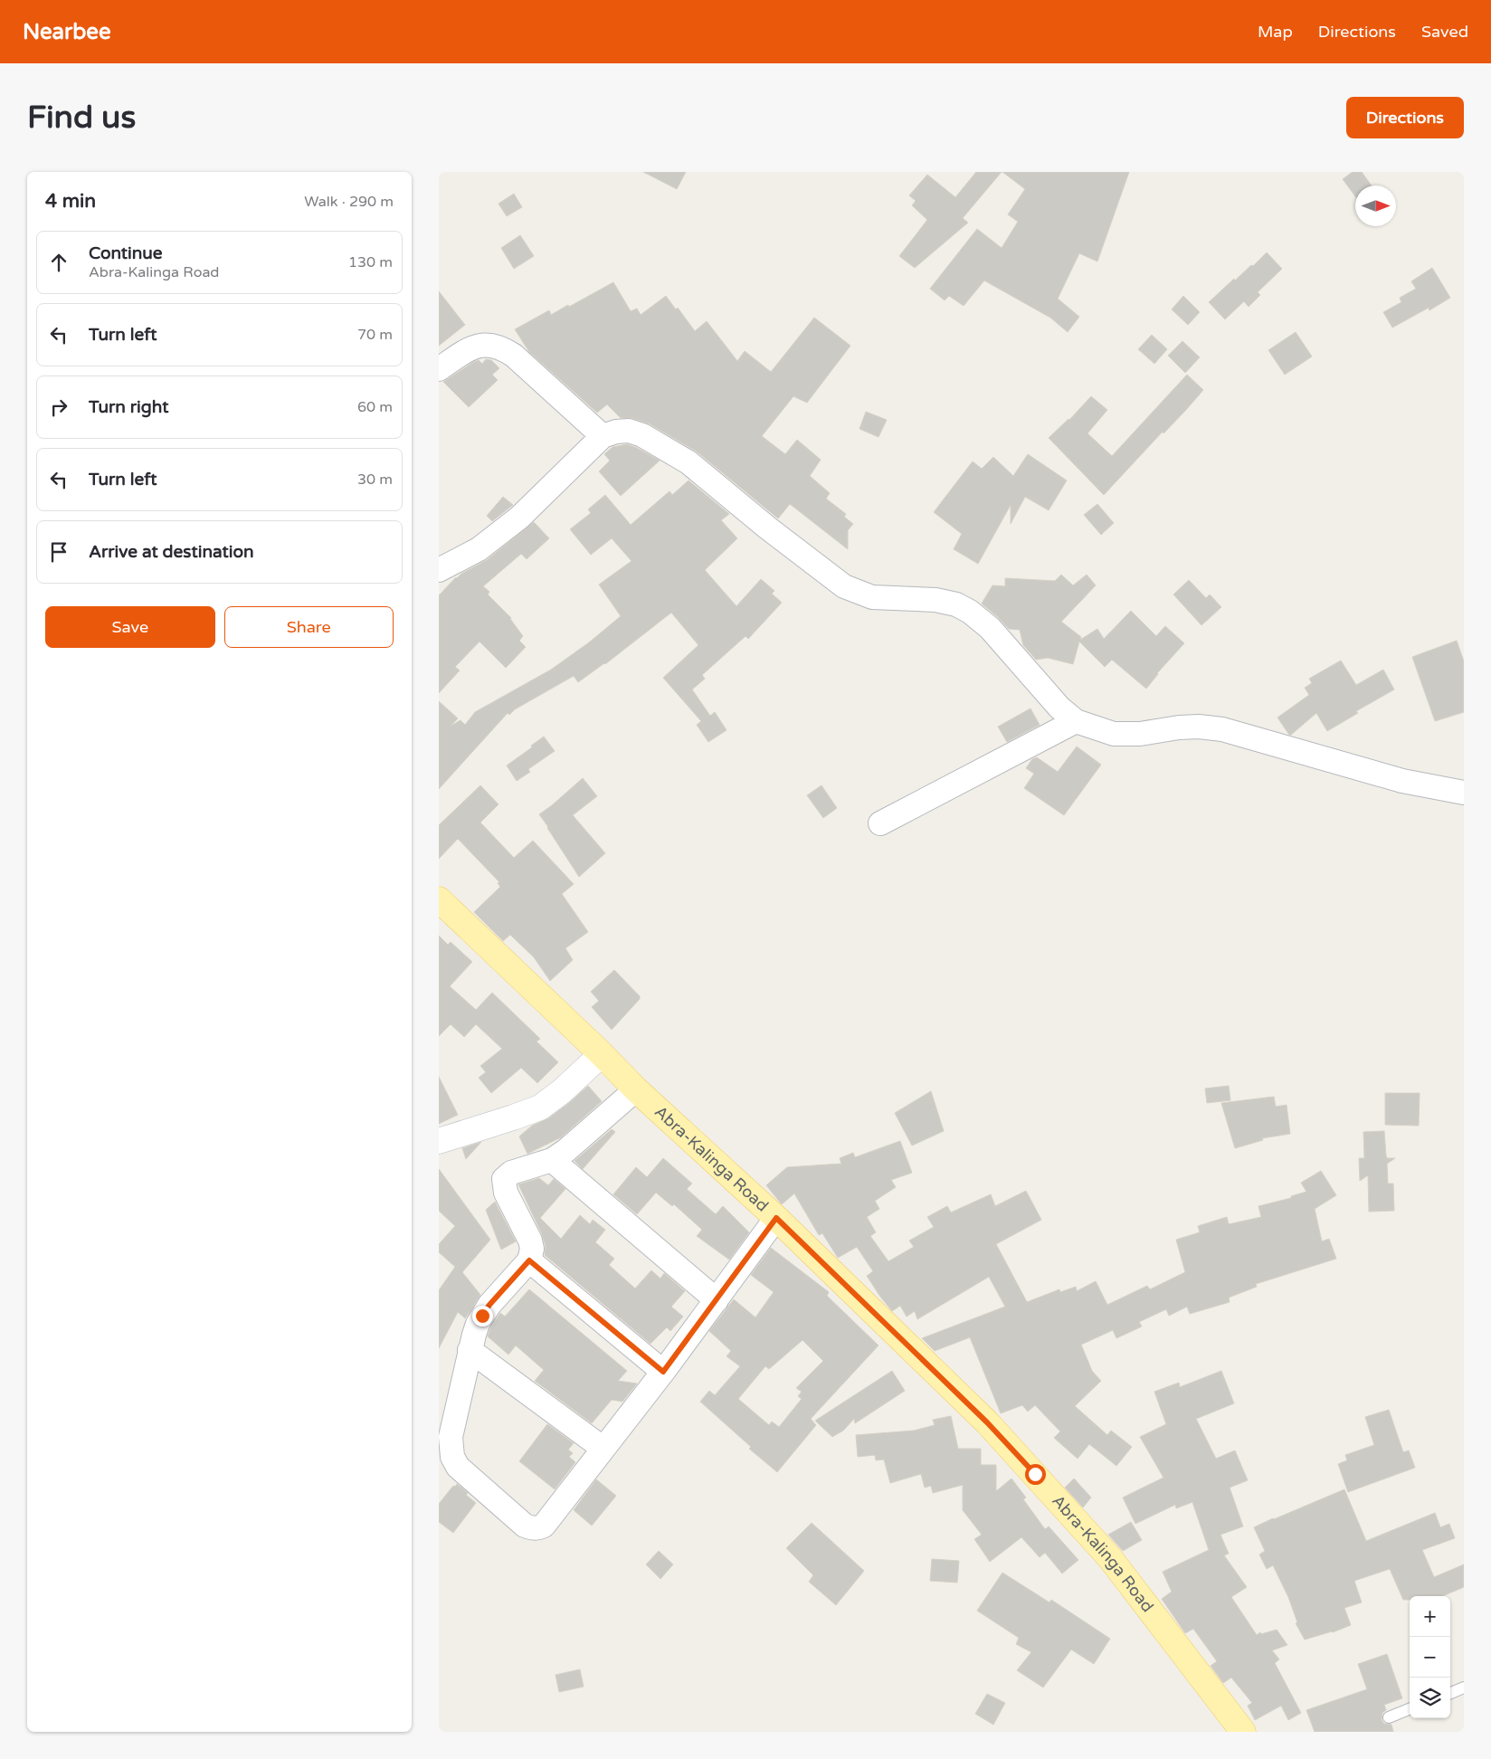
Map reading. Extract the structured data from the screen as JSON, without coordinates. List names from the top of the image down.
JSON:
{
  "streets": {
    "main road": ["Abra-Kalinga Road"]
  },
  "north": "right",
  "page": {
    "header": "Nearbee",
    "nav": ["Map", "Directions", "Saved"],
    "buttons": [
      "Directions",
      ["Save", "Share"]
    ],
    "title": "Find us",
    "heading": ["4 min", "Walk · 290 m"],
    "list": [
      ["Continue", "Abra-Kalinga Road", "130 m"],
      ["Turn left", "70 m"],
      ["Turn right", "60 m"],
      ["Turn left", "30 m"],
      "Arrive at destination"
    ],
    "map_buttons": ["+", "−"]
  }
}
